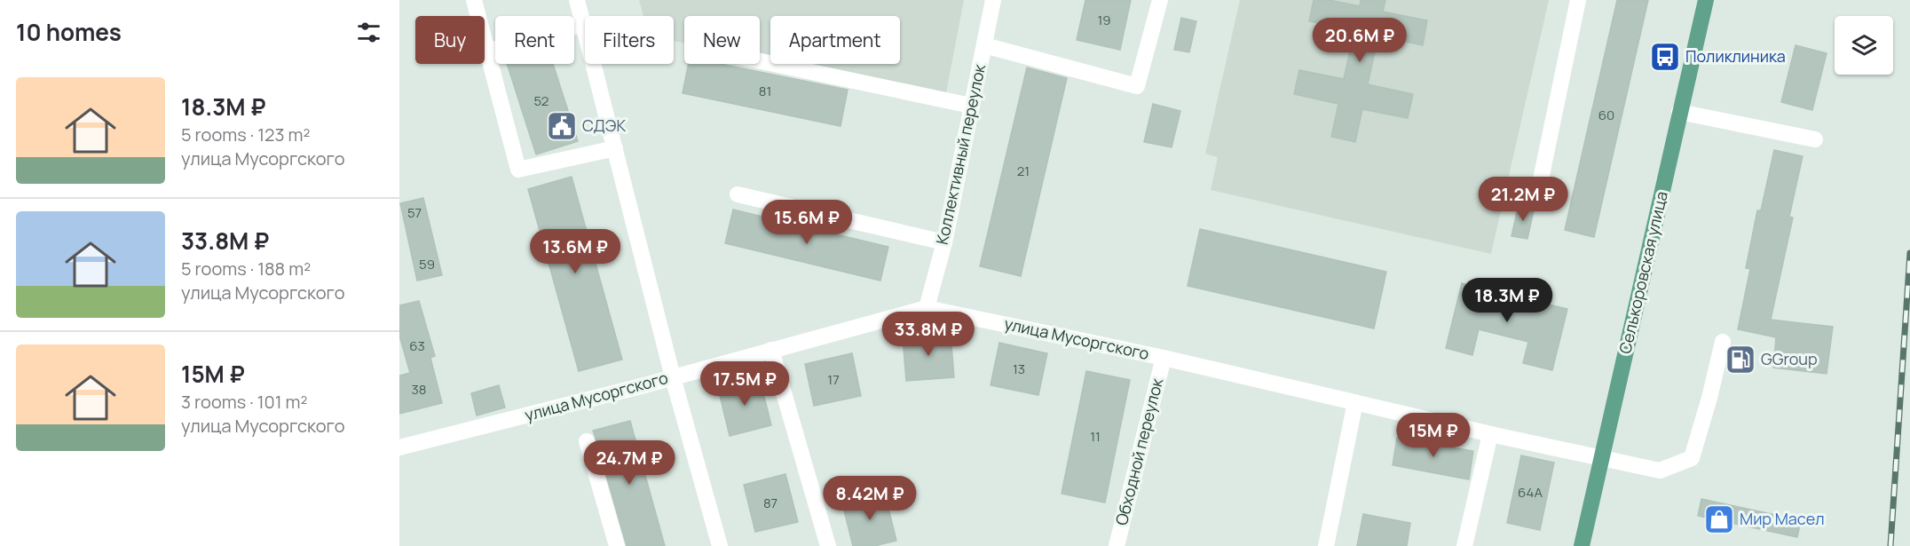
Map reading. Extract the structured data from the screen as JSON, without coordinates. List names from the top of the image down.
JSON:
{
  "streets": {
    "main road": ["Селькоровская улица"],
    "street": ["Коллективный переулок", "улица Мусоргского", "Обходной переулок"]
  },
  "crossings": [
    ["Коллективный переулок", "улица Мусоргского"],
    ["Селькоровская улица", "улица Мусоргского"],
    ["улица Мусоргского", "Обходной переулок"]
  ],
  "places": {
    "bus stop": ["Поликлиника"],
    "public building": ["СДЭК"],
    "fuel station": ["GGroup"],
    "shop": ["Мир Масел"]
  },
  "house_numbers": [
    "19",
    "81",
    "52",
    "60",
    "21",
    "57",
    "59",
    "63",
    "13",
    "17",
    "38",
    "11",
    "64А",
    "87"
  ],
  "page": {
    "heading": "10 homes",
    "chip": [
      "Buy",
      "Rent",
      "Filters",
      "New",
      "Apartment"
    ],
    "price": [
      "20.6M ₽",
      "21.2M ₽",
      "15.6M ₽",
      "13.6M ₽",
      "18.3M ₽",
      "33.8M ₽",
      "17.5M ₽",
      "15M ₽",
      "24.7M ₽",
      "8.42M ₽"
    ],
    "list": [
      {
        "name": "18.3M ₽",
        "note": "5 rooms · 123 m² · улица Мусоргского"
      },
      {
        "name": "33.8M ₽",
        "note": "5 rooms · 188 m² · улица Мусоргского"
      },
      {
        "name": "15M ₽",
        "note": "3 rooms · 101 m² · улица Мусоргского"
      }
    ]
  }
}
